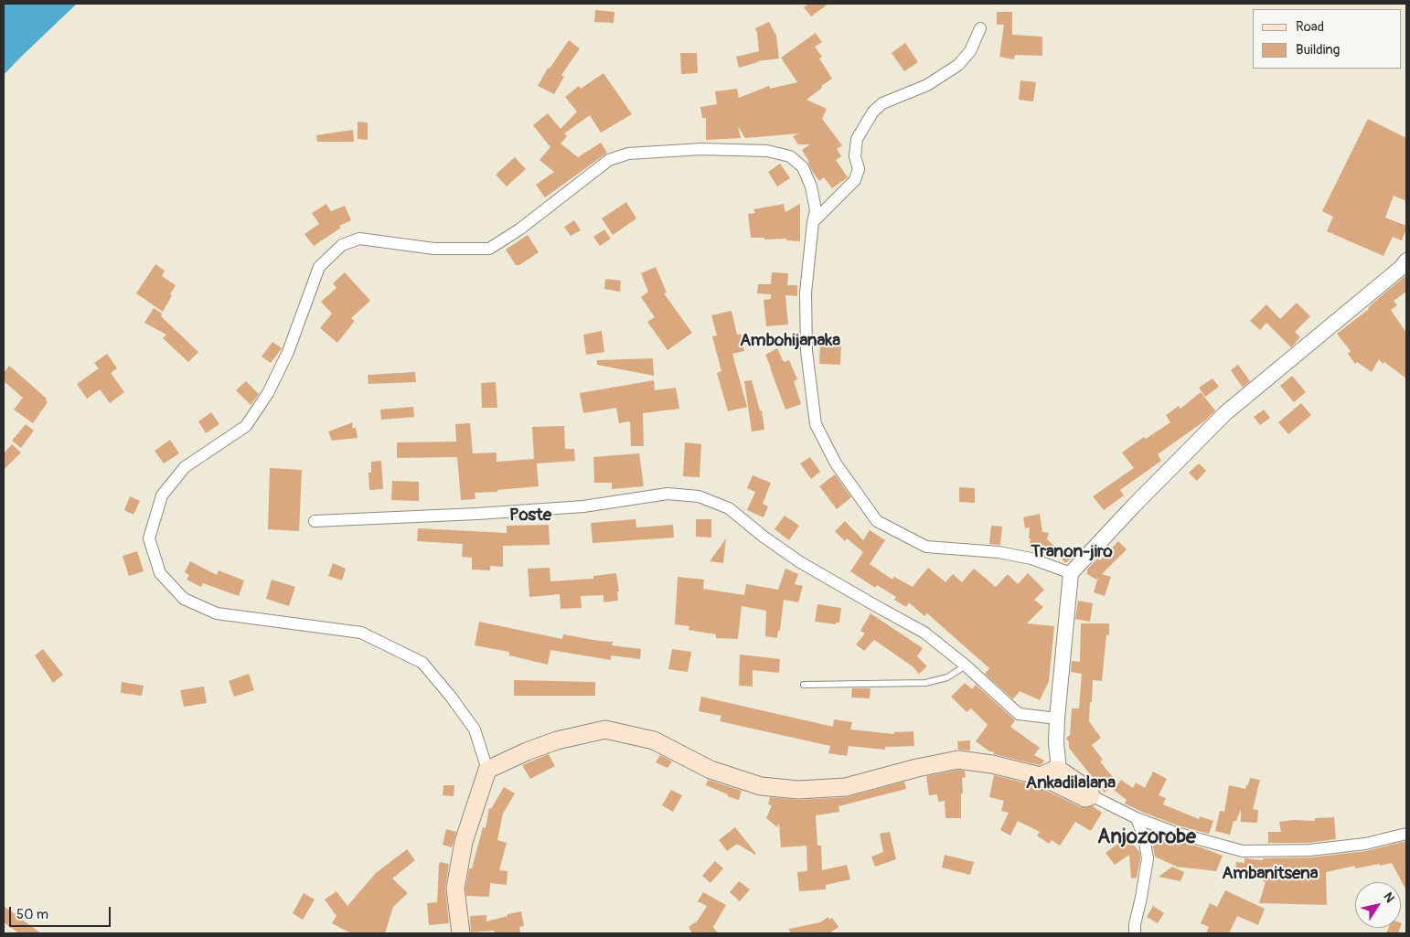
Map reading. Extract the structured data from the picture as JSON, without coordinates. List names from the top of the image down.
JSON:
{
  "districts": [
    "Ambohijanaka",
    "Poste",
    "Tranon-jiro",
    "Ankadilalana",
    "Anjozorobe",
    "Ambanitsena"
  ],
  "legend": ["Road", "Building"],
  "scale_bar": "50 m",
  "north": "top right"
}
